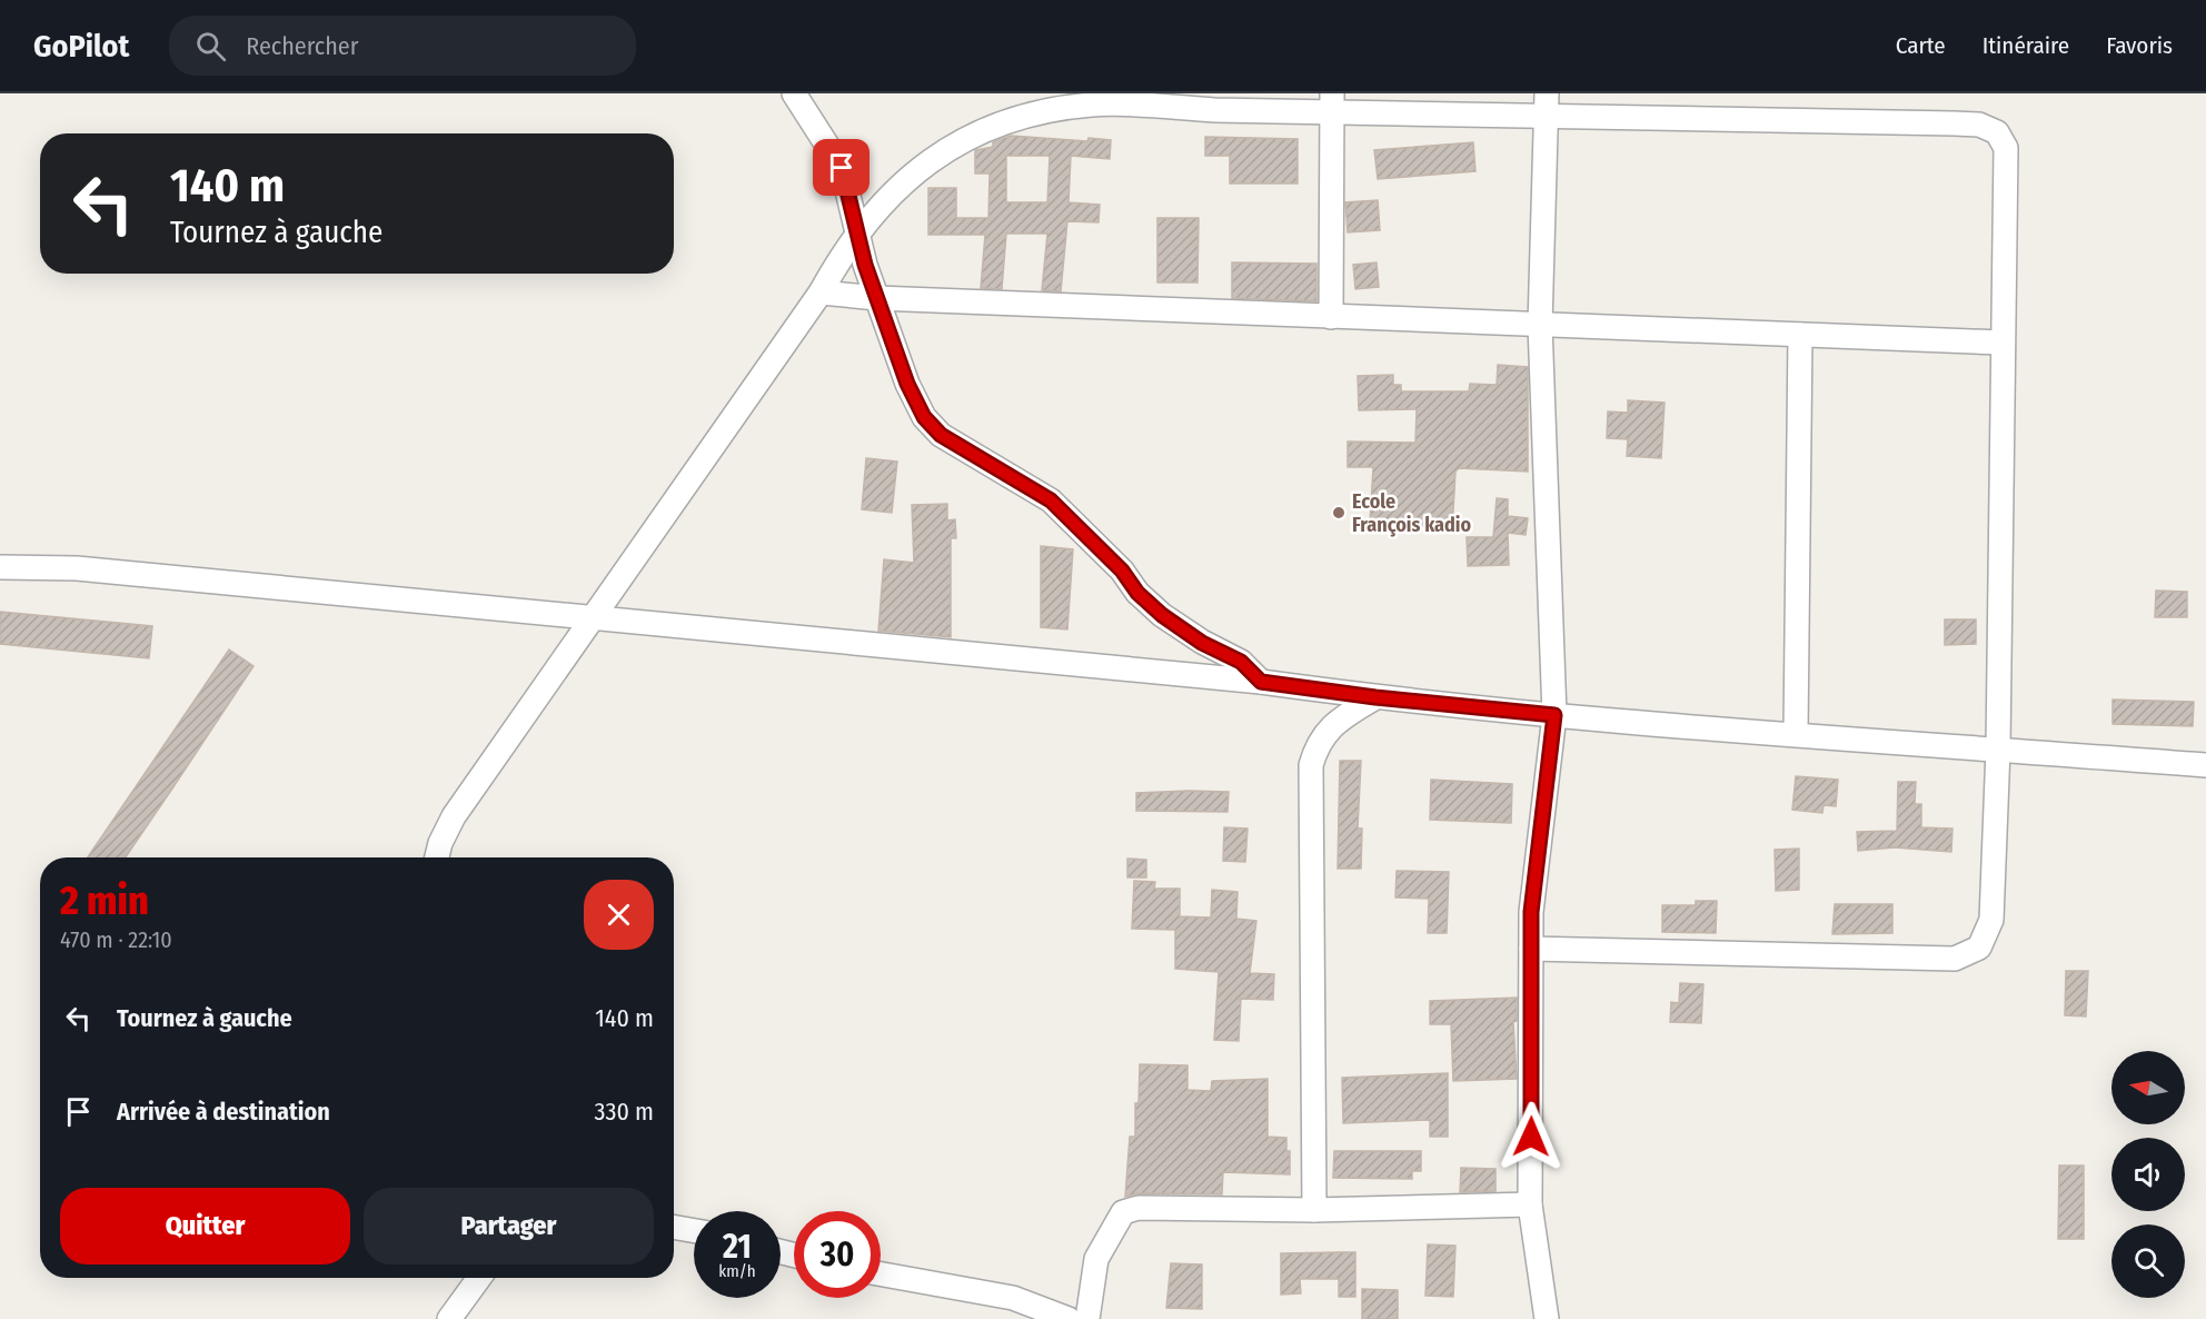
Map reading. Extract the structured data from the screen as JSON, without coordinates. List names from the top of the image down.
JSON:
{
  "places": ["Ecole François kadio"],
  "north": "left",
  "page": {
    "header": "GoPilot",
    "search": "Rechercher",
    "nav": ["Carte", "Itinéraire", "Favoris"],
    "turn": ["140 m", "Tournez à gauche"],
    "heading": ["2 min", "470 m · 22:10"],
    "list": [
      {
        "name": "Tournez à gauche",
        "value": "140 m"
      },
      {
        "name": "Arrivée à destination",
        "value": "330 m"
      }
    ],
    "buttons": ["Quitter", "Partager"],
    "speed": "21 km/h",
    "limit": "30"
  }
}
